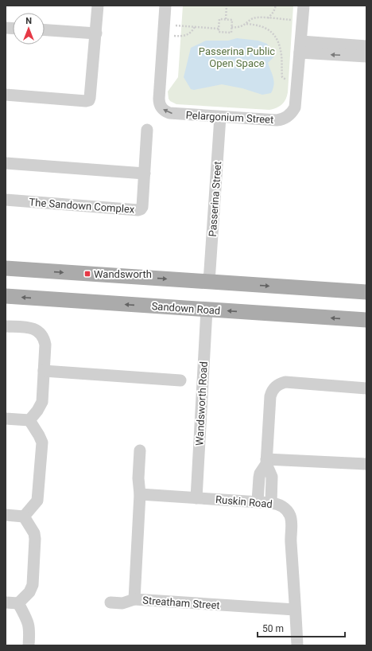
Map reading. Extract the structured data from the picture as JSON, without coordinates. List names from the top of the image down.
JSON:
{
  "streets": {
    "main road": ["Sandown Road"],
    "street": [
      "Pelargonium Street",
      "Passerina Street",
      "The Sandown Complex",
      "Wandsworth Road",
      "Ruskin Road",
      "Streatham Street"
    ]
  },
  "crossings": [
    ["Pelargonium Street", "Passerina Street"],
    ["Sandown Road", "Wandsworth Road"],
    ["Wandsworth Road", "Ruskin Road"],
    ["Ruskin Road", "Streatham Street"]
  ],
  "parks": ["Passerina Public Open Space"],
  "places": {
    "transit": ["Wandsworth"]
  },
  "scale_bar": "50 m",
  "north": "top"
}
